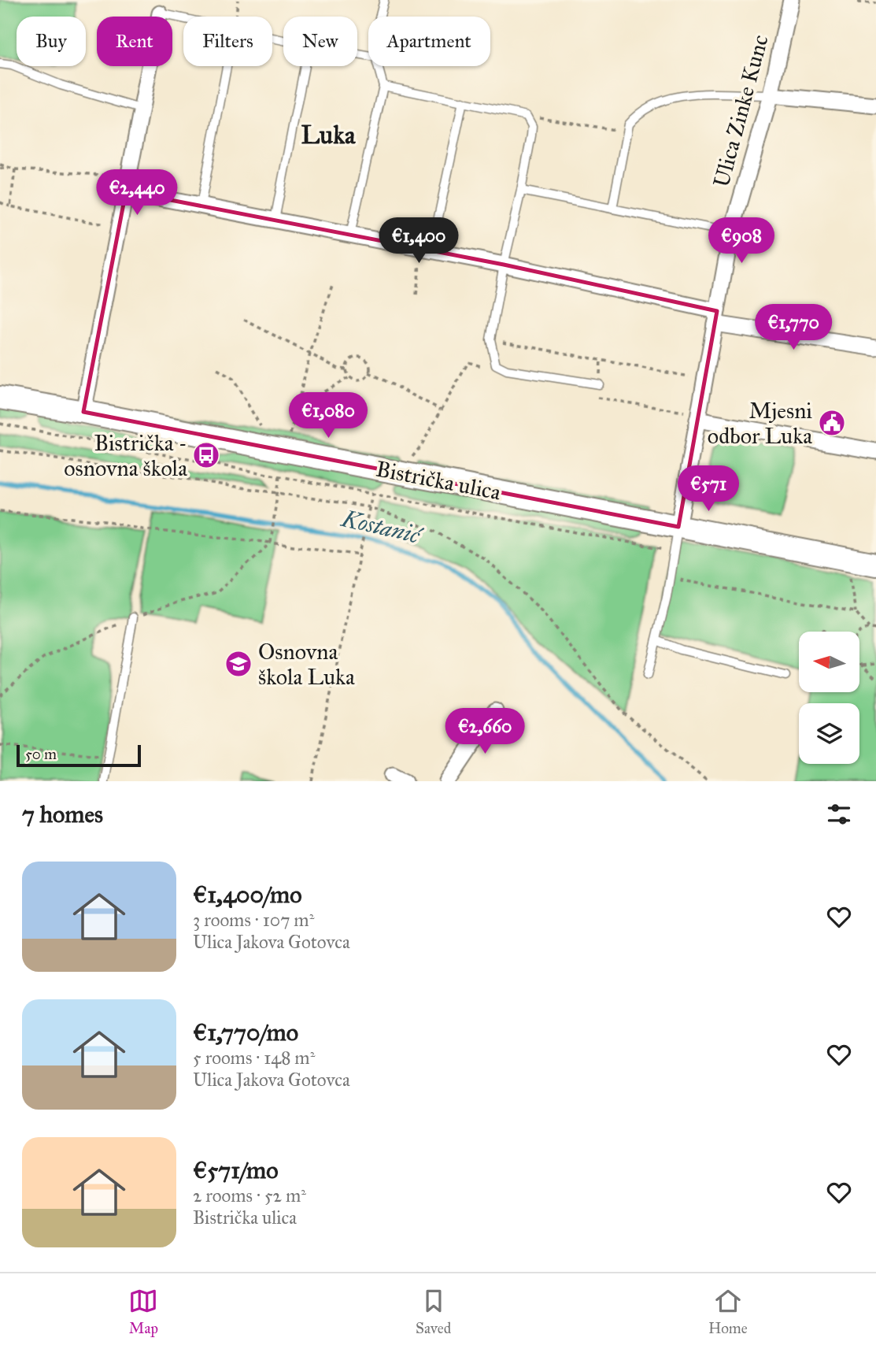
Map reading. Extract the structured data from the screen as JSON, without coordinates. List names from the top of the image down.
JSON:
{
  "streets": {
    "main road": ["Bistrička ulica"],
    "street": ["Ulica Zinke Kunc"]
  },
  "crossings": [
    ["Ulica Zinke Kunc", "Bistrička ulica"]
  ],
  "districts": ["Luka"],
  "water": ["Kostanić"],
  "places": {
    "public building": ["Mjesni odbor Luka"],
    "bus stop": ["Bistrička - osnovna škola"],
    "school or university": ["Osnovna škola Luka"]
  },
  "scale_bar": "50 m",
  "north": "left",
  "page": {
    "chip": [
      "Buy",
      "Rent",
      "Filters",
      "New",
      "Apartment"
    ],
    "price": [
      "€2,440",
      "€1,400",
      "€908",
      "€1,770",
      "€1,080",
      "€571",
      "€2,660"
    ],
    "scale": "50 m",
    "heading": "7 homes",
    "list": [
      {
        "name": "€1,400/mo",
        "note": "3 rooms · 107 m² · Ulica Jakova Gotovca"
      },
      {
        "name": "€1,770/mo",
        "note": "5 rooms · 148 m² · Ulica Jakova Gotovca"
      },
      {
        "name": "€571/mo",
        "note": "2 rooms · 52 m² · Bistrička ulica"
      }
    ],
    "tabs": ["Map", "Saved", "Home"]
  }
}
